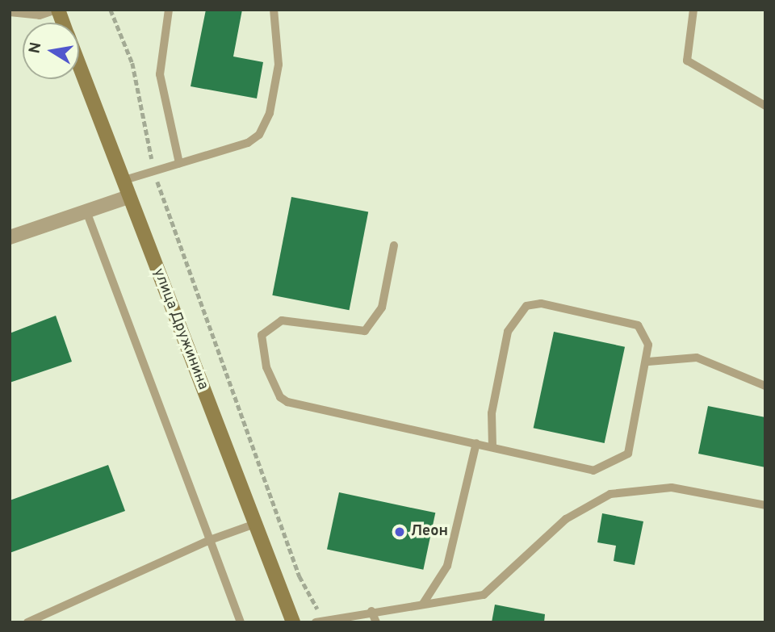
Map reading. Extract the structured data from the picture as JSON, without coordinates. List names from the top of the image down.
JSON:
{
  "streets": {
    "main road": ["улица Дружинина"]
  },
  "places": ["Леон"],
  "north": "left"
}
